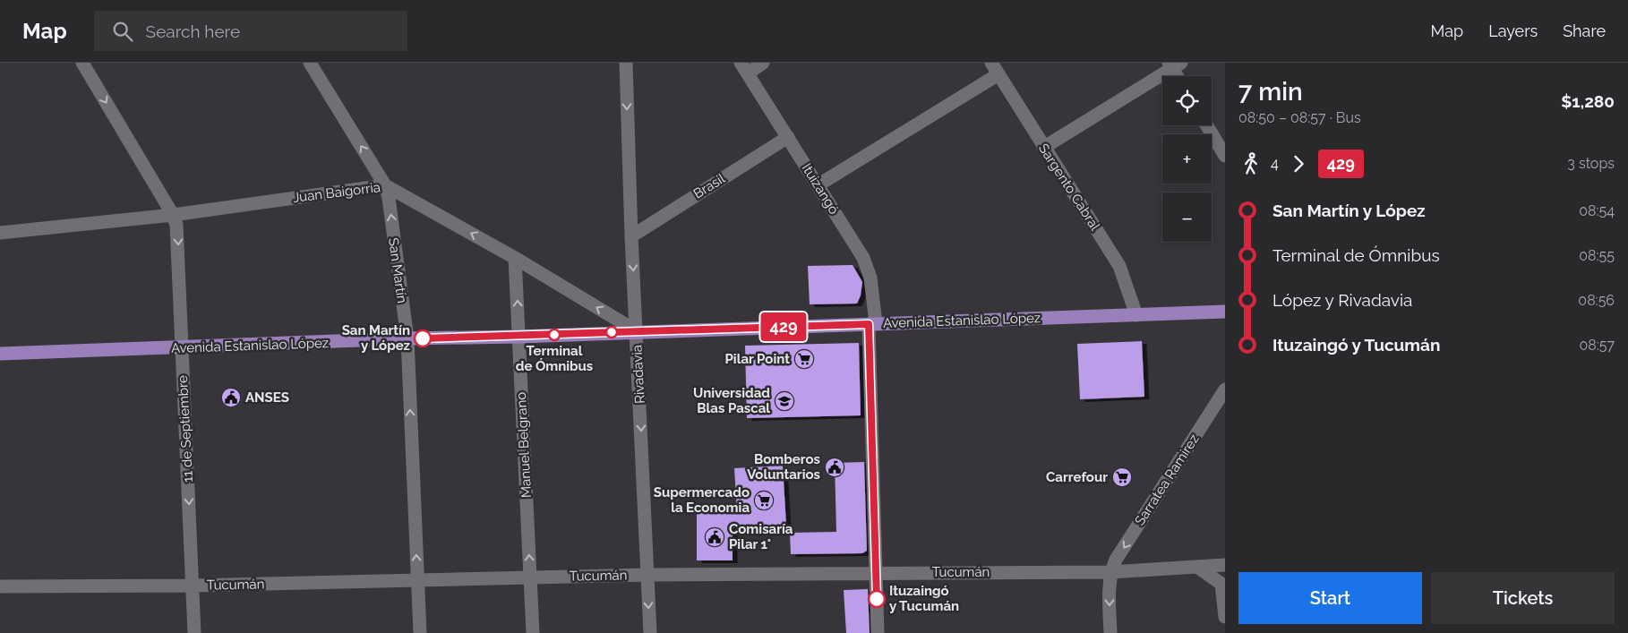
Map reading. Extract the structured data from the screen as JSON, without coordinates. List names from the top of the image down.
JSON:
{
  "streets": {
    "main road": ["Avenida Estanislao López"],
    "street": [
      "Brasil",
      "Sargento Cabral",
      "Ituizangó",
      "Juan Baigorria",
      "San Martín",
      "Rivadavia",
      "11 de Septiembre",
      "Manuel Belgrano",
      "Sarratea Ramirez",
      "Tucumán"
    ]
  },
  "crossings": [
    ["Brasil", "Ituizangó"],
    ["Brasil", "Rivadavia"],
    ["Sargento Cabral", "Avenida Estanislao López"],
    ["Ituizangó", "Avenida Estanislao López"],
    ["Ituizangó", "Tucumán"],
    ["Juan Baigorria", "San Martín"],
    ["Juan Baigorria", "Avenida Estanislao López"],
    ["Juan Baigorria", "Rivadavia"],
    ["Juan Baigorria", "11 de Septiembre"],
    ["Juan Baigorria", "Manuel Belgrano"],
    ["San Martín", "Avenida Estanislao López"],
    ["San Martín", "Tucumán"],
    ["Avenida Estanislao López", "Rivadavia"],
    ["Avenida Estanislao López", "11 de Septiembre"],
    ["Avenida Estanislao López", "Manuel Belgrano"],
    ["Rivadavia", "Tucumán"],
    ["11 de Septiembre", "Tucumán"],
    ["Manuel Belgrano", "Tucumán"],
    ["Sarratea Ramirez", "Tucumán"]
  ],
  "one_way": [
    "Juan Baigorria",
    "San Martín",
    "Rivadavia",
    "11 de Septiembre",
    "Manuel Belgrano",
    "Sarratea Ramirez"
  ],
  "places": {
    "other": ["Terminal de Ómnibus", "San Martín y López", "Ituzaingó y Tucumán"],
    "supermarket": ["Pilar Point", "Carrefour", "Supermercado la Economia"],
    "public building": ["ANSES", "Bomberos Voluntarios", "Comisaría Pilar 1°"],
    "school or university": ["Universidad Blas Pascal"]
  },
  "lines": ["bus line 429"],
  "page": {
    "header": "Map",
    "search": "Search here",
    "nav": ["Map", "Layers", "Share"],
    "on_map": "429",
    "heading": ["7 min", "08:50 – 08:57 · Bus", "$1,280"],
    "map_buttons": ["+", "−"],
    "legs": ["4", "429", "3 stops"],
    "list": [
      {
        "name": "San Martín y López",
        "value": "08:54"
      },
      {
        "name": "Terminal de Ómnibus",
        "value": "08:55"
      },
      {
        "name": "López y Rivadavia",
        "value": "08:56"
      },
      {
        "name": "Ituzaingó y Tucumán",
        "value": "08:57"
      }
    ],
    "buttons": ["Start", "Tickets"]
  }
}
